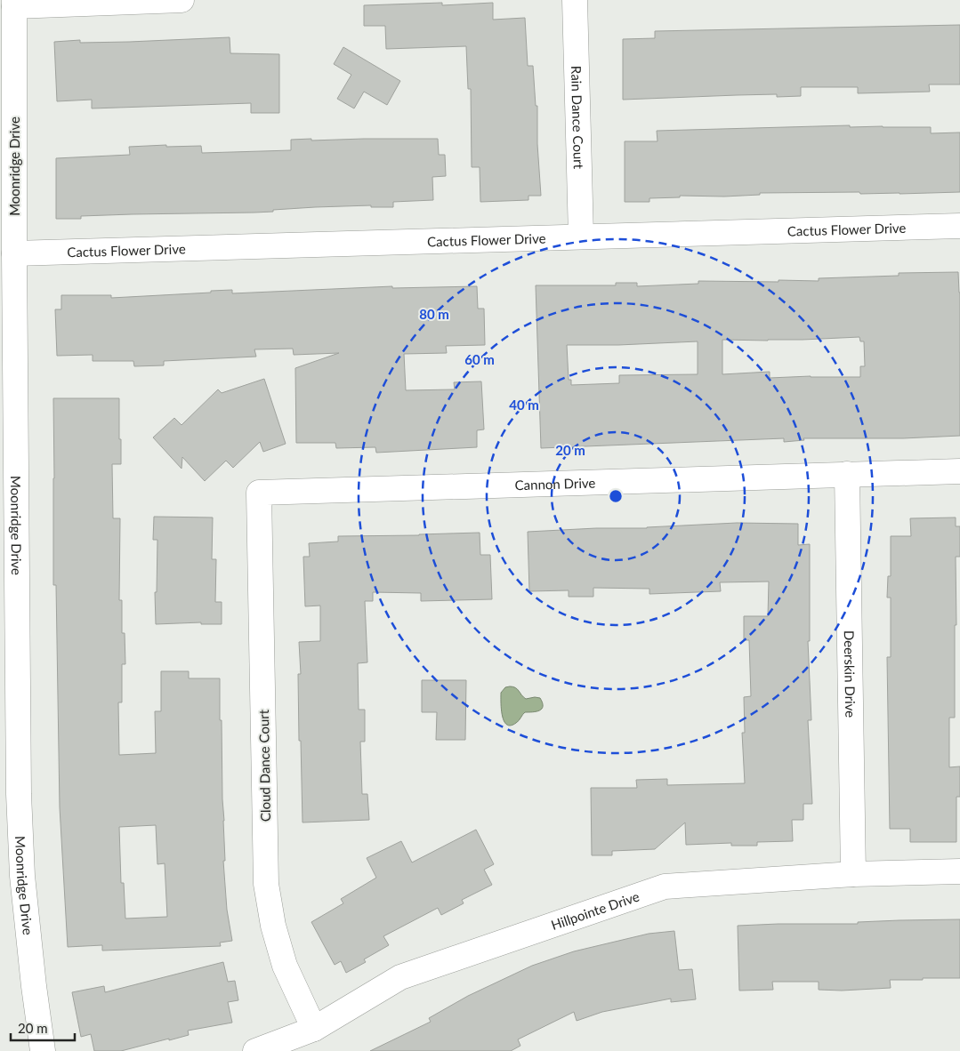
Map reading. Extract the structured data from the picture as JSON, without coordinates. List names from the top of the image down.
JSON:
{
  "streets": {
    "street": [
      "Rain Dance Court",
      "Moonridge Drive",
      "Cactus Flower Drive",
      "Cannon Drive",
      "Deerskin Drive",
      "Cloud Dance Court",
      "Hillpointe Drive"
    ]
  },
  "crossings": [
    ["Rain Dance Court", "Cactus Flower Drive"],
    ["Moonridge Drive", "Cactus Flower Drive"],
    ["Cannon Drive", "Deerskin Drive"],
    ["Cannon Drive", "Cloud Dance Court"],
    ["Deerskin Drive", "Hillpointe Drive"],
    ["Cloud Dance Court", "Hillpointe Drive"]
  ],
  "scale_bar": "20 m",
  "rings": [
    "80 m",
    "60 m",
    "40 m",
    "20 m"
  ]
}
